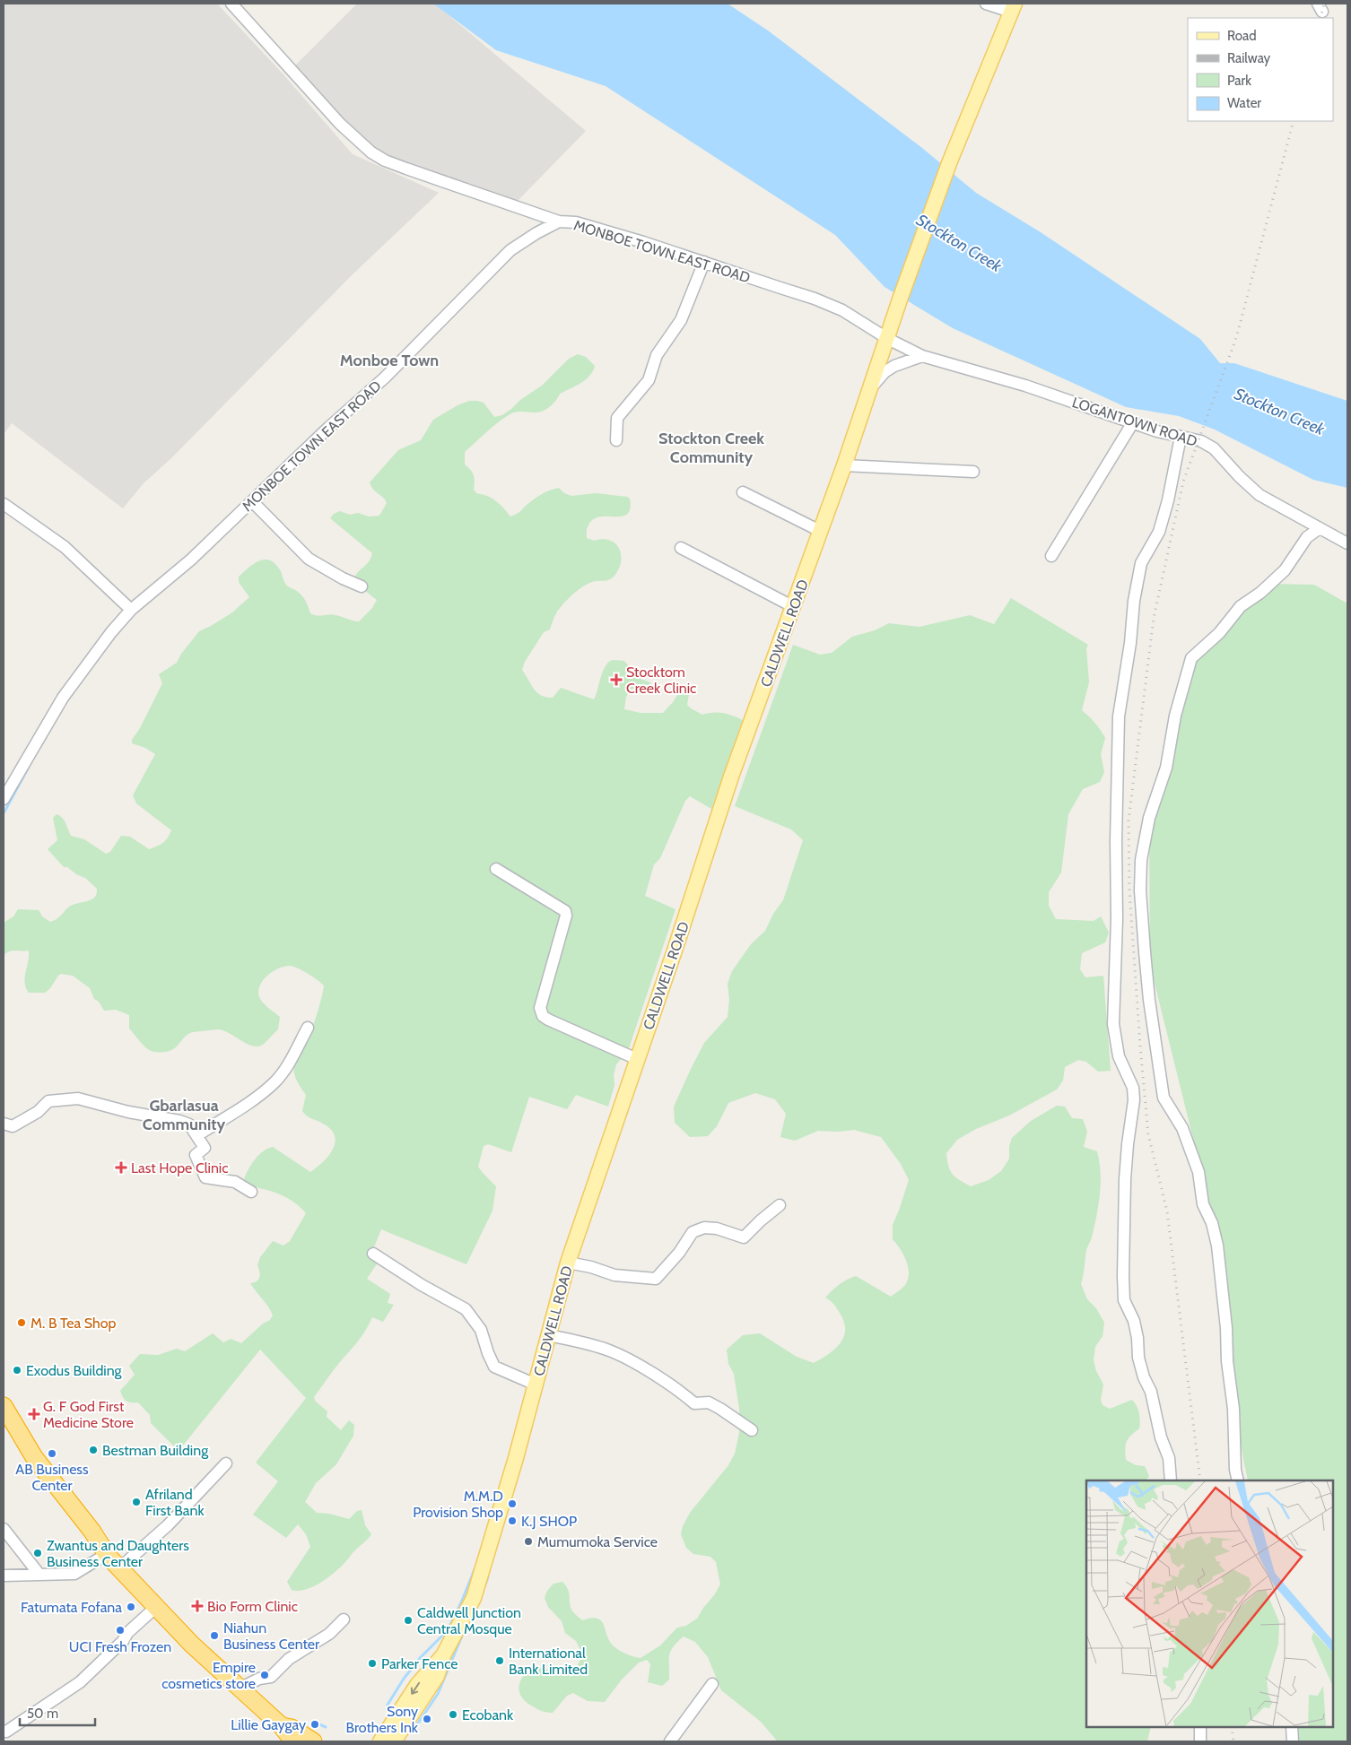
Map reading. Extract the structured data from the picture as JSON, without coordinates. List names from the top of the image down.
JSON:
{
  "streets": {
    "main road": ["CALDWELL ROAD"],
    "street": ["MONBOE TOWN EAST ROAD", "LOGANTOWN ROAD"]
  },
  "crossings": [
    ["MONBOE TOWN EAST ROAD", "LOGANTOWN ROAD"],
    ["MONBOE TOWN EAST ROAD", "CALDWELL ROAD"],
    ["LOGANTOWN ROAD", "CALDWELL ROAD"]
  ],
  "districts": ["Monboe Town", "Stockton Creek Community", "Gbarlasua Community"],
  "water": ["Stockton Creek"],
  "places": {
    "health": [
      "Stocktom Creek Clinic",
      "Last Hope Clinic",
      "G. F God First Medicine Store",
      "Bio Form Clinic"
    ],
    "other": [
      "M. B Tea Shop",
      "Exodus Building",
      "Bestman Building",
      "AB Business Center",
      "Afriland First Bank",
      "M.M.D Provision Shop",
      "K.J SHOP",
      "Mumumoka Service",
      "Zwantus and Daughters Business Center",
      "Fatumata Fofana",
      "Caldwell Junction Central Mosque",
      "UCI Fresh Frozen",
      "Niahun Business Center",
      "International Bank Limited",
      "Parker Fence",
      "Empire cosmetics store",
      "Ecobank",
      "Sony Brothers Ink",
      "Lillie Gaygay"
    ]
  },
  "legend": [
    "Road",
    "Railway",
    "Park",
    "Water"
  ],
  "scale_bar": "50 m"
}
